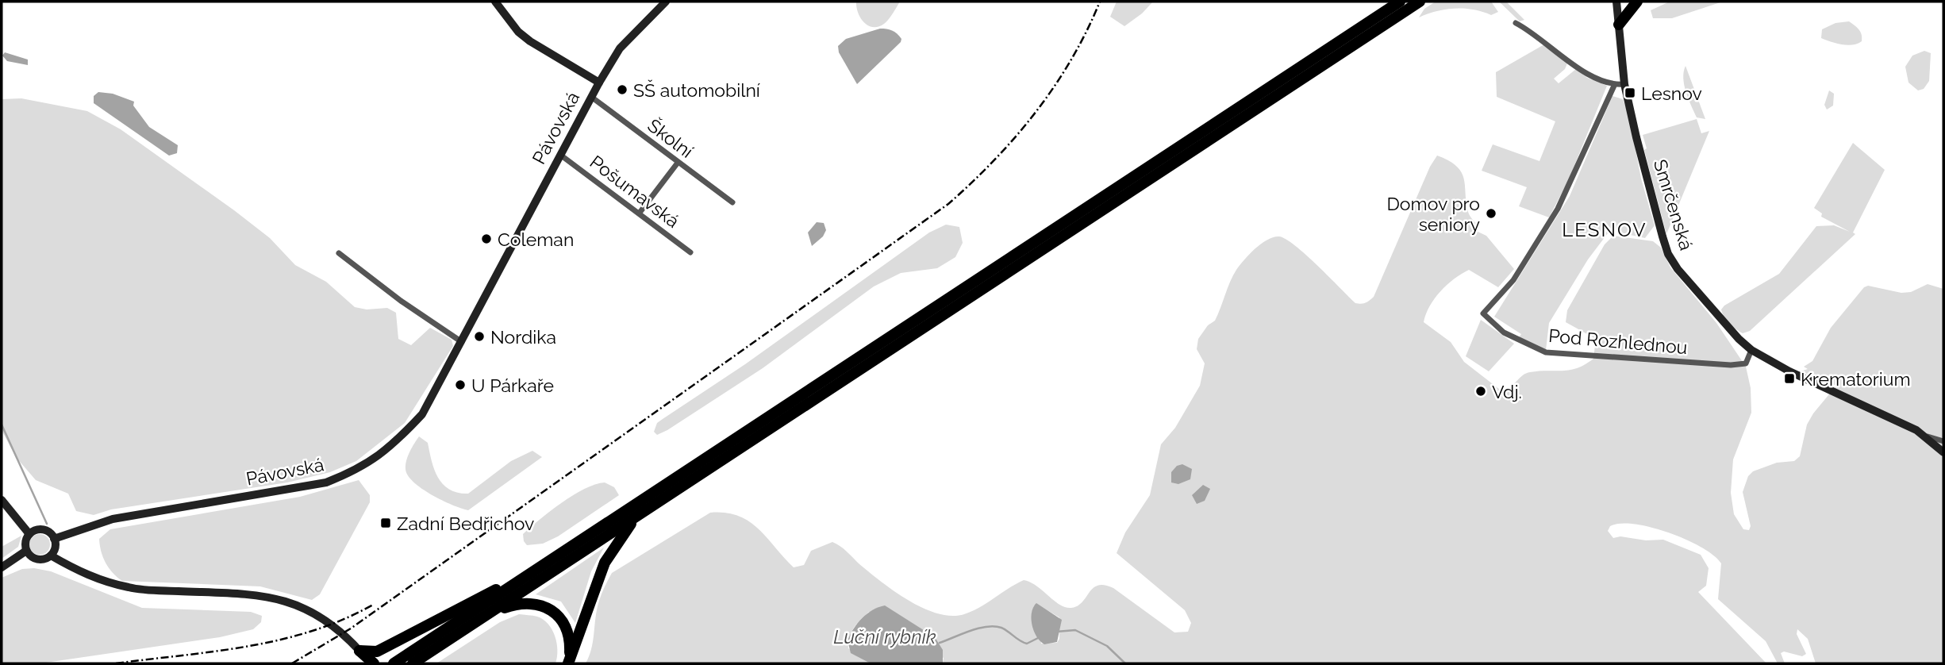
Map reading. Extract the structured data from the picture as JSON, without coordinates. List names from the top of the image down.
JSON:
{
  "streets": {
    "street": [
      "Pávovská",
      "Školní",
      "Pošumavská",
      "Smrčenská",
      "Pod Rozhlednou"
    ]
  },
  "crossings": [
    ["Pávovská", "Školní"],
    ["Pávovská", "Pošumavská"],
    ["Smrčenská", "Pod Rozhlednou"]
  ],
  "districts": ["LESNOV"],
  "water": ["Luční rybník"],
  "places": {
    "other": [
      "SŠ automobilní",
      "Domov pro seniory",
      "Coleman",
      "Nordika",
      "U Párkaře",
      "Vdj."
    ],
    "transit": ["Lesnov", "Krematorium", "Zadní Bedřichov"]
  }
}
